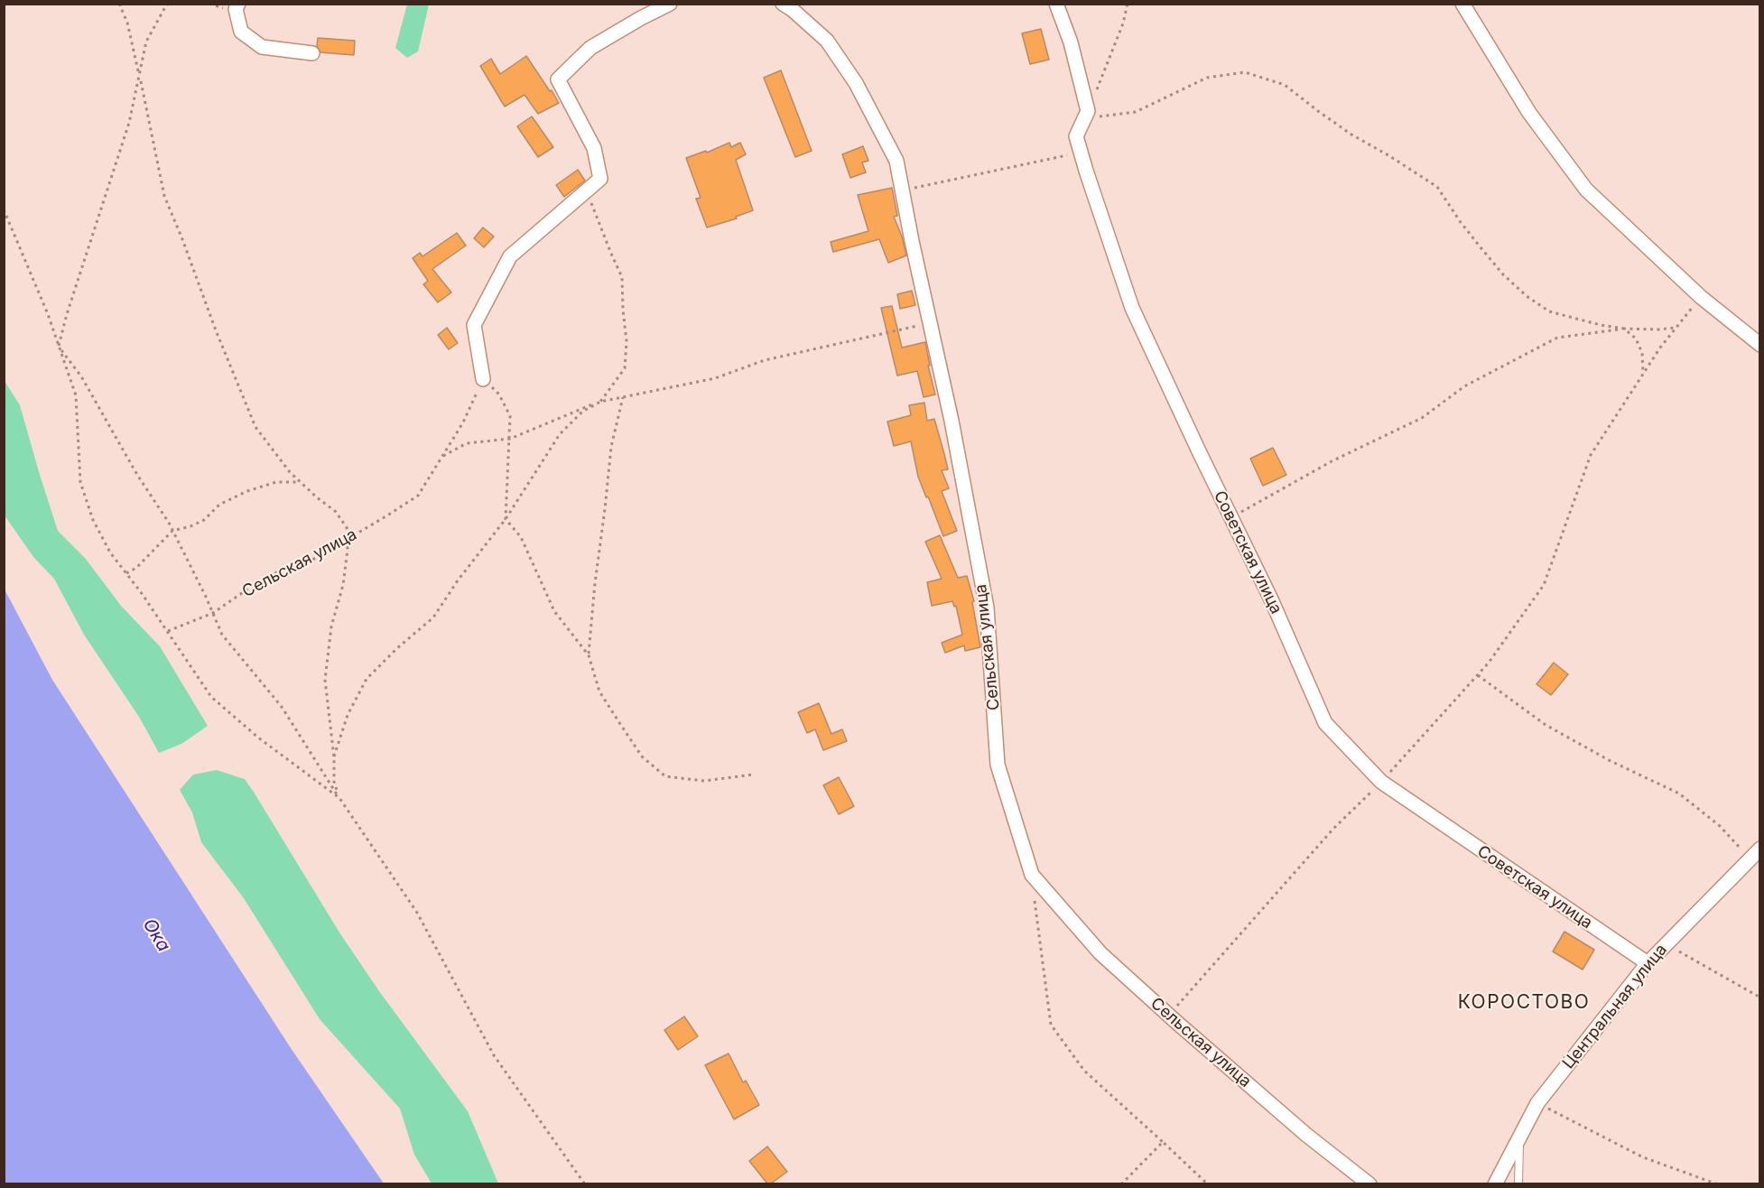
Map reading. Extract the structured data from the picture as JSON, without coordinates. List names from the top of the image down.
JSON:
{
  "streets": {
    "street": ["Советская улица", "Сельская улица", "Центральная улица"]
  },
  "crossings": [
    ["Советская улица", "Центральная улица"]
  ],
  "districts": ["КОРОСТОВО"],
  "water": ["Ока"]
}
